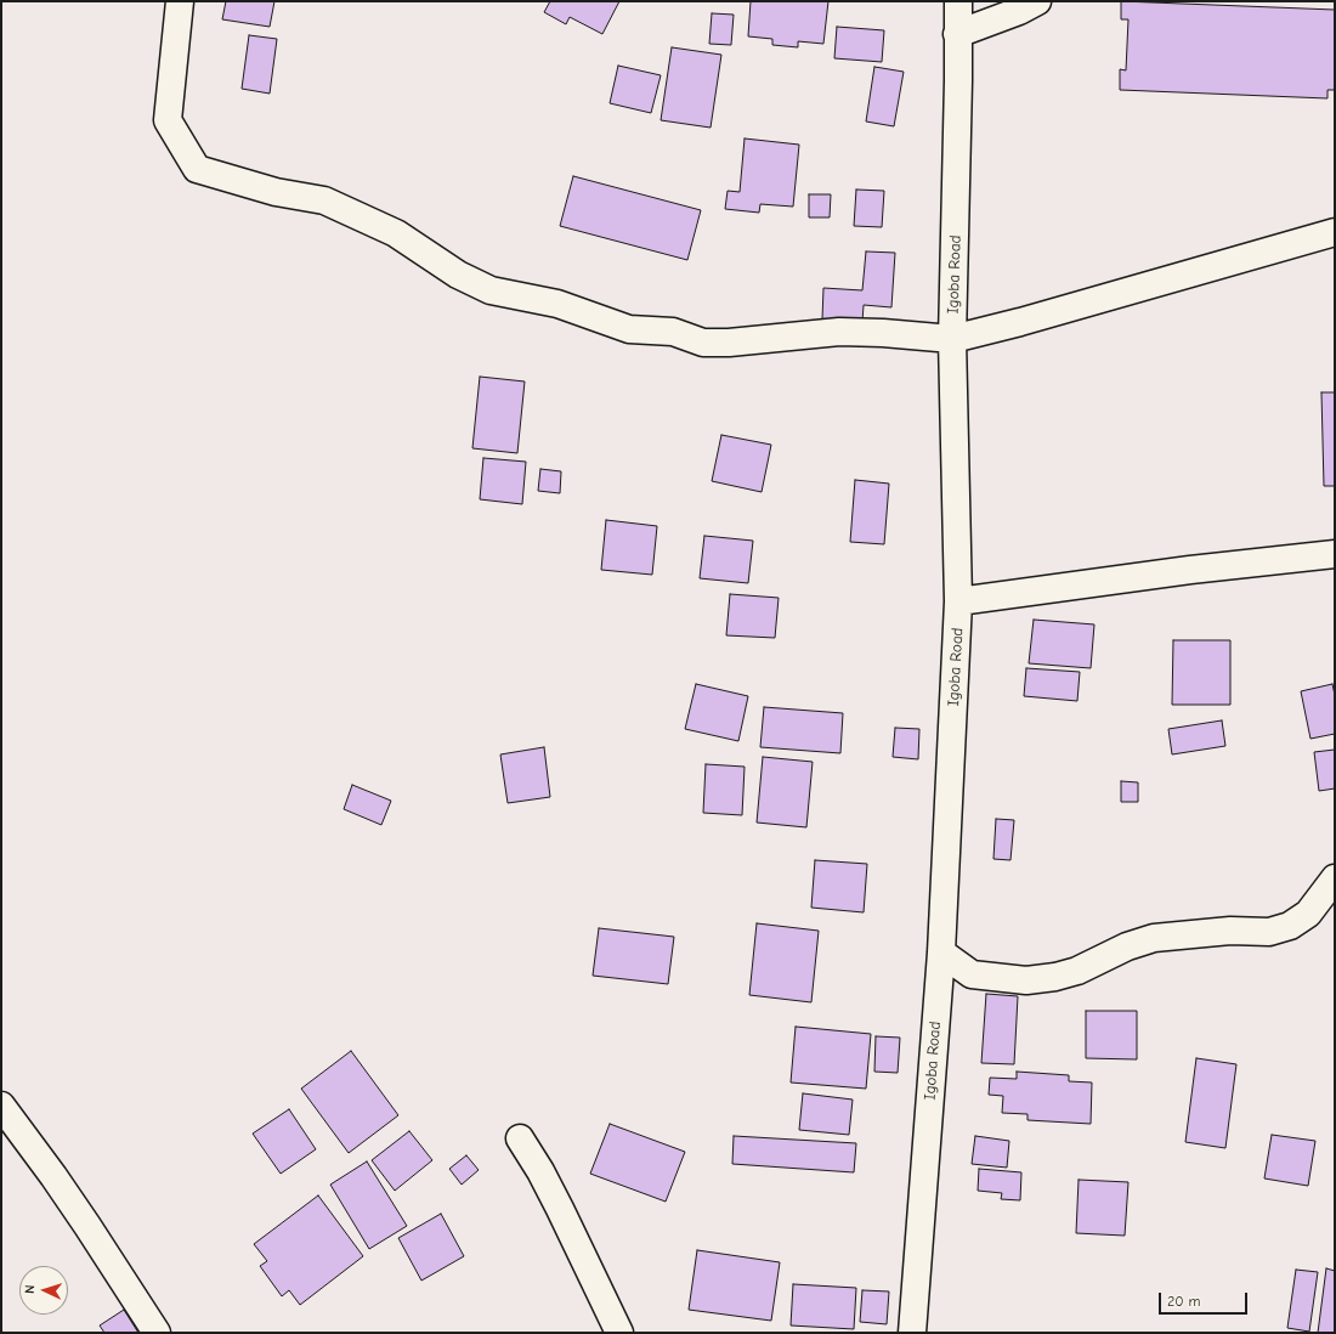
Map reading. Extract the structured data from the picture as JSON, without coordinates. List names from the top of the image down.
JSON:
{
  "streets": {
    "street": ["Igoba Road"]
  },
  "scale_bar": "20 m",
  "north": "left"
}
